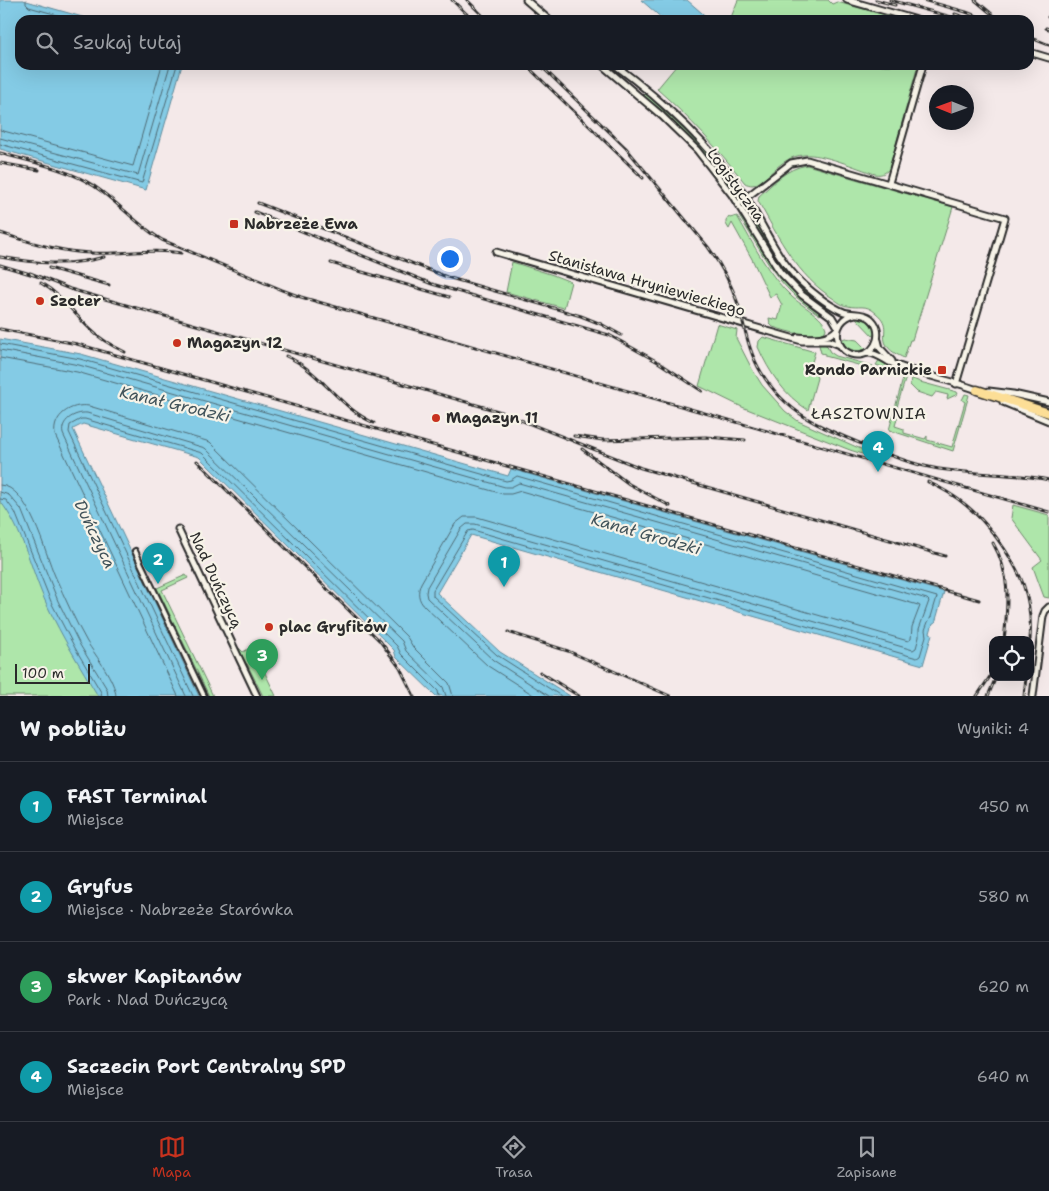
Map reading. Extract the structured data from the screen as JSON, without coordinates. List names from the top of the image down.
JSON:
{
  "streets": {
    "street": ["Logistyczna", "Stanisława Hryniewieckiego", "Nad Duńczycą"]
  },
  "crossings": [
    ["Logistyczna", "Stanisława Hryniewieckiego"]
  ],
  "districts": ["ŁASZTOWNIA"],
  "water": ["Kanał Grodzki", "Duńczyca"],
  "places": {
    "transit": ["Nabrzeże Ewa", "Rondo Parnickie"],
    "other": [
      "Szoter",
      "Magazyn 12",
      "Magazyn 11",
      "plac Gryfitów"
    ]
  },
  "scale_bar": "100 m",
  "north": "left",
  "page": {
    "search": "Szukaj tutaj",
    "pins": [
      "4",
      "2",
      "1",
      "3"
    ],
    "scale": "100 m",
    "heading": ["W pobliżu", "Wyniki: 4"],
    "list": [
      {
        "mark": "1",
        "name": "FAST Terminal",
        "note": "Miejsce",
        "value": "450 m"
      },
      {
        "mark": "2",
        "name": "Gryfus",
        "note": "Miejsce · Nabrzeże Starówka",
        "value": "580 m"
      },
      {
        "mark": "3",
        "name": "skwer Kapitanów",
        "note": "Park · Nad Duńczycą",
        "value": "620 m"
      },
      {
        "mark": "4",
        "name": "Szczecin Port Centralny SPD",
        "note": "Miejsce",
        "value": "640 m"
      }
    ],
    "nav": ["Mapa", "Trasa", "Zapisane"]
  }
}
